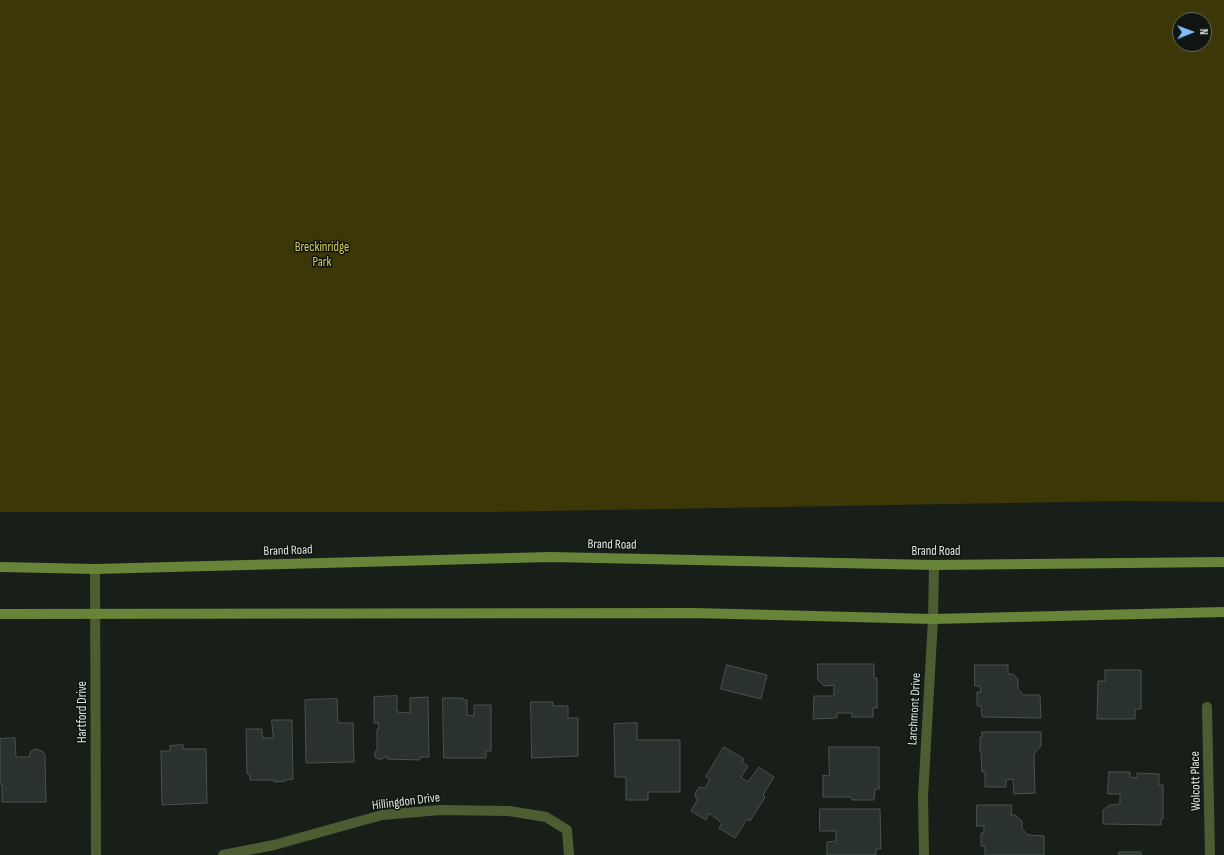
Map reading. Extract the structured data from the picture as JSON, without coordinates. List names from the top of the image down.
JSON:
{
  "streets": {
    "main road": ["Brand Road"],
    "street": [
      "Larchmont Drive",
      "Hartford Drive",
      "Wolcott Place",
      "Hillingdon Drive"
    ]
  },
  "crossings": [
    ["Brand Road", "Larchmont Drive"],
    ["Brand Road", "Hartford Drive"]
  ],
  "parks": ["Breckinridge Park"],
  "north": "right"
}
